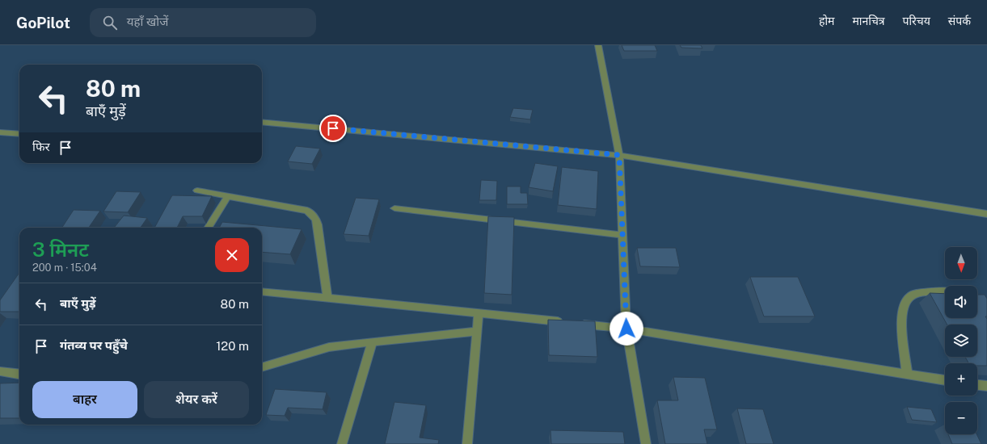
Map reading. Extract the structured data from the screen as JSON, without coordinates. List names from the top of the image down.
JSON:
{
  "north": "bottom",
  "page": {
    "header": "GoPilot",
    "search": "यहाँ खोजें",
    "nav": [
      "होम",
      "मानचित्र",
      "परिचय",
      "संपर्क"
    ],
    "turn": ["80 m", "बाएँ मुड़ें"],
    "then": "फिर",
    "heading": ["3 मिनट", "200 m · 15:04"],
    "map_buttons": ["+", "−"],
    "list": [
      {
        "name": "बाएँ मुड़ें",
        "value": "80 m"
      },
      {
        "name": "गंतव्य पर पहुँचे",
        "value": "120 m"
      }
    ],
    "buttons": ["बाहर", "शेयर करें"]
  }
}
